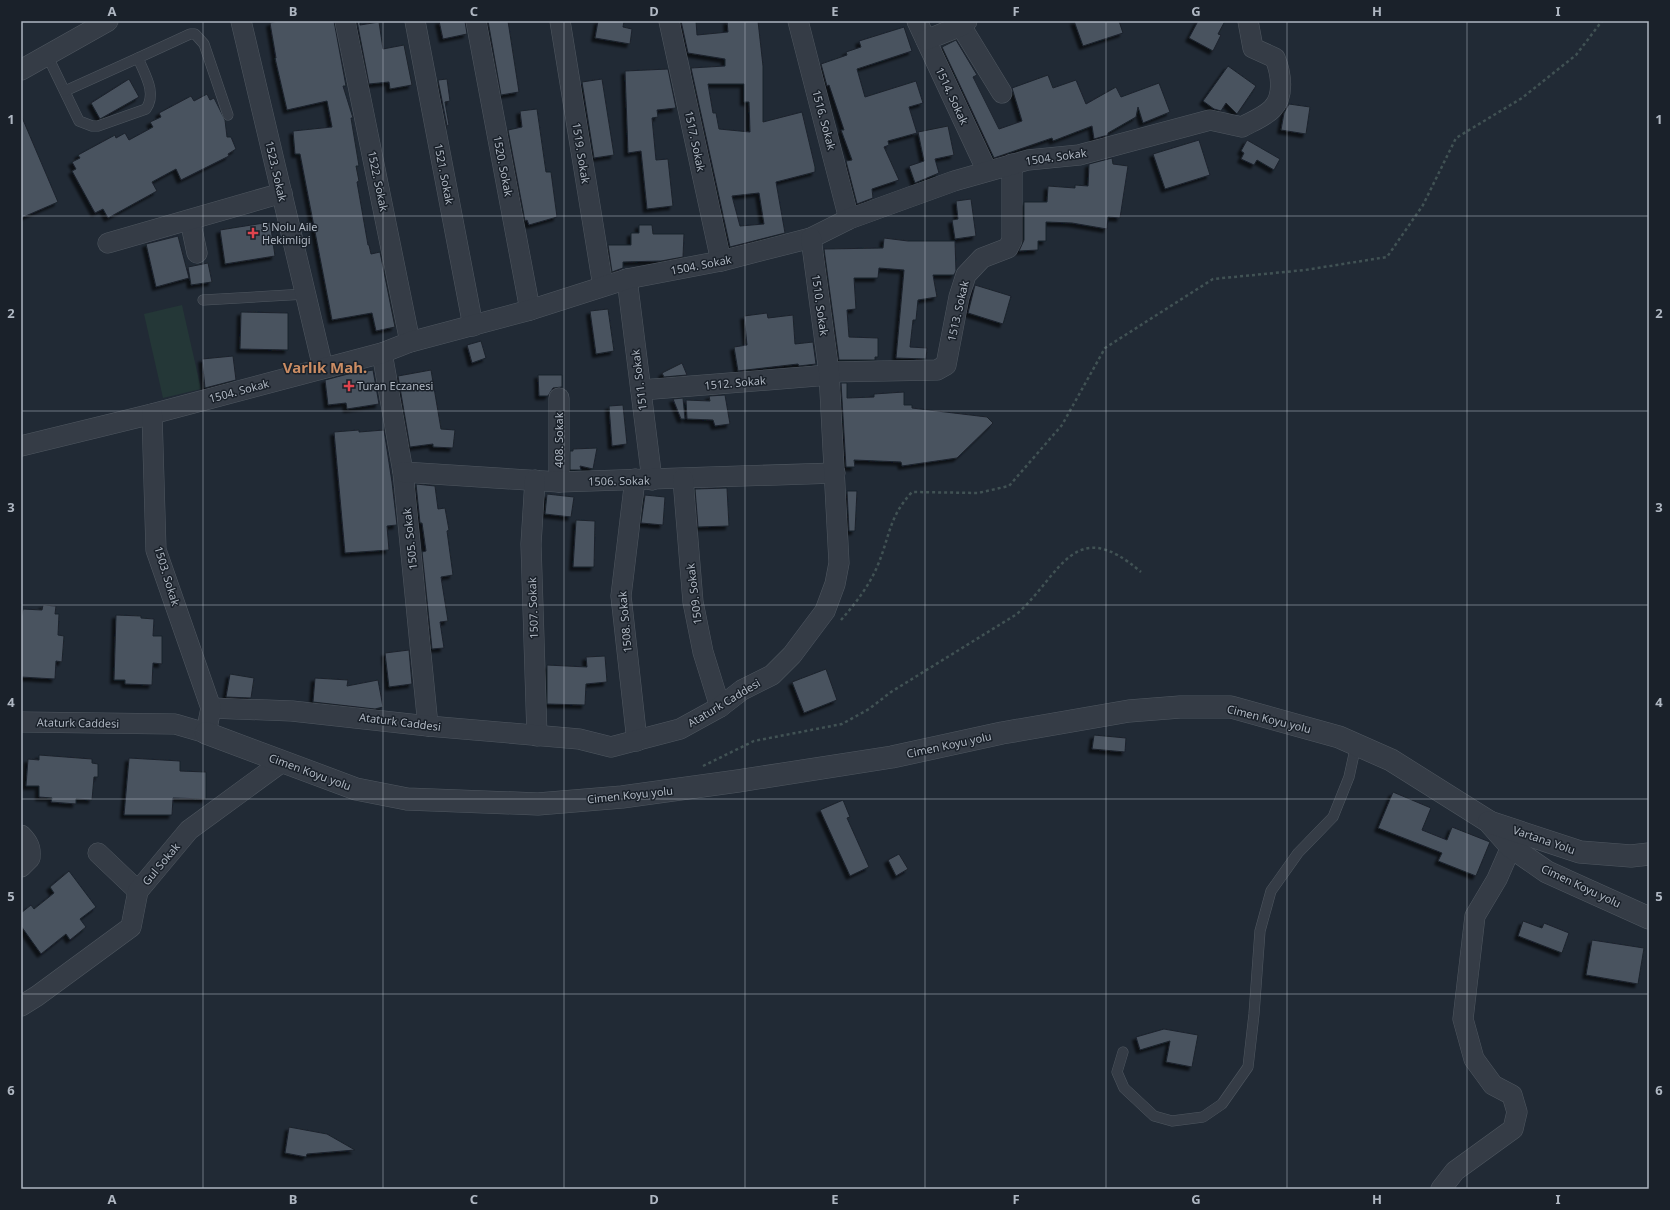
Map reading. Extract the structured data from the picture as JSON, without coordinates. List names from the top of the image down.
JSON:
{
  "streets": {
    "street": [
      "1514. Sokak",
      "1516. Sokak",
      "1517. Sokak",
      "1519. Sokak",
      "1504. Sokak",
      "1520. Sokak",
      "1523. Sokak",
      "1521. Sokak",
      "1522. Sokak",
      "1510. Sokak",
      "1513. Sokak",
      "1511. Sokak",
      "1512. Sokak",
      "408. Sokak",
      "1506. Sokak",
      "1505. Sokak",
      "1503. Sokak",
      "1509. Sokak",
      "1507. Sokak",
      "1508. Sokak",
      "Ataturk Caddesi",
      "Cimen Koyu yolu",
      "Vartana Yolu",
      "Gul Sokak"
    ]
  },
  "crossings": [
    ["1514. Sokak", "1504. Sokak"],
    ["1516. Sokak", "1504. Sokak"],
    ["1517. Sokak", "1504. Sokak"],
    ["1519. Sokak", "1504. Sokak"],
    ["1504. Sokak", "1520. Sokak"],
    ["1504. Sokak", "1523. Sokak"],
    ["1504. Sokak", "1521. Sokak"],
    ["1504. Sokak", "1522. Sokak"],
    ["1504. Sokak", "1510. Sokak"],
    ["1504. Sokak", "1513. Sokak"],
    ["1504. Sokak", "1511. Sokak"],
    ["1504. Sokak", "1505. Sokak"],
    ["1504. Sokak", "1503. Sokak"],
    ["1510. Sokak", "1513. Sokak"],
    ["1510. Sokak", "1512. Sokak"],
    ["1510. Sokak", "Ataturk Caddesi"],
    ["1513. Sokak", "1512. Sokak"],
    ["1513. Sokak", "Ataturk Caddesi"],
    ["1511. Sokak", "1512. Sokak"],
    ["1511. Sokak", "1506. Sokak"],
    ["1511. Sokak", "1508. Sokak"],
    ["1512. Sokak", "Ataturk Caddesi"],
    ["408. Sokak", "1506. Sokak"],
    ["1506. Sokak", "1505. Sokak"],
    ["1506. Sokak", "1509. Sokak"],
    ["1506. Sokak", "1507. Sokak"],
    ["1506. Sokak", "1508. Sokak"],
    ["1506. Sokak", "Ataturk Caddesi"],
    ["1505. Sokak", "Ataturk Caddesi"],
    ["1503. Sokak", "Ataturk Caddesi"],
    ["1509. Sokak", "Ataturk Caddesi"],
    ["1507. Sokak", "Ataturk Caddesi"],
    ["1508. Sokak", "Ataturk Caddesi"],
    ["Ataturk Caddesi", "Cimen Koyu yolu"],
    ["Cimen Koyu yolu", "Vartana Yolu"],
    ["Cimen Koyu yolu", "Gul Sokak"]
  ],
  "districts": ["Varlık Mah."],
  "places": {
    "health": ["5 Nolu Aile Hekimligi", "Turan Eczanesi"]
  },
  "grid": {
    "columns": [
      "A",
      "B",
      "C",
      "D",
      "E",
      "F",
      "G",
      "H",
      "I"
    ],
    "rows": [
      "1",
      "2",
      "3",
      "4",
      "5",
      "6"
    ]
  }
}
